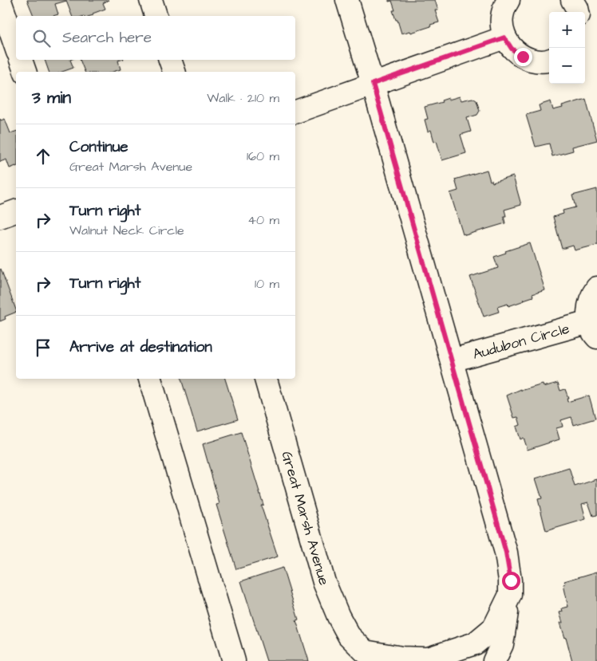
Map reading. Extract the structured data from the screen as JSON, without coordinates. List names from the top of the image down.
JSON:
{
  "streets": {
    "street": ["Audubon Circle", "Great Marsh Avenue"]
  },
  "crossings": [
    ["Audubon Circle", "Great Marsh Avenue"]
  ],
  "page": {
    "map_buttons": ["+", "−"],
    "search": "Search here",
    "heading": ["3 min", "Walk · 210 m"],
    "list": [
      ["Continue", "Great Marsh Avenue", "160 m"],
      ["Turn right", "Walnut Neck Circle", "40 m"],
      ["Turn right", "10 m"],
      "Arrive at destination"
    ]
  }
}
